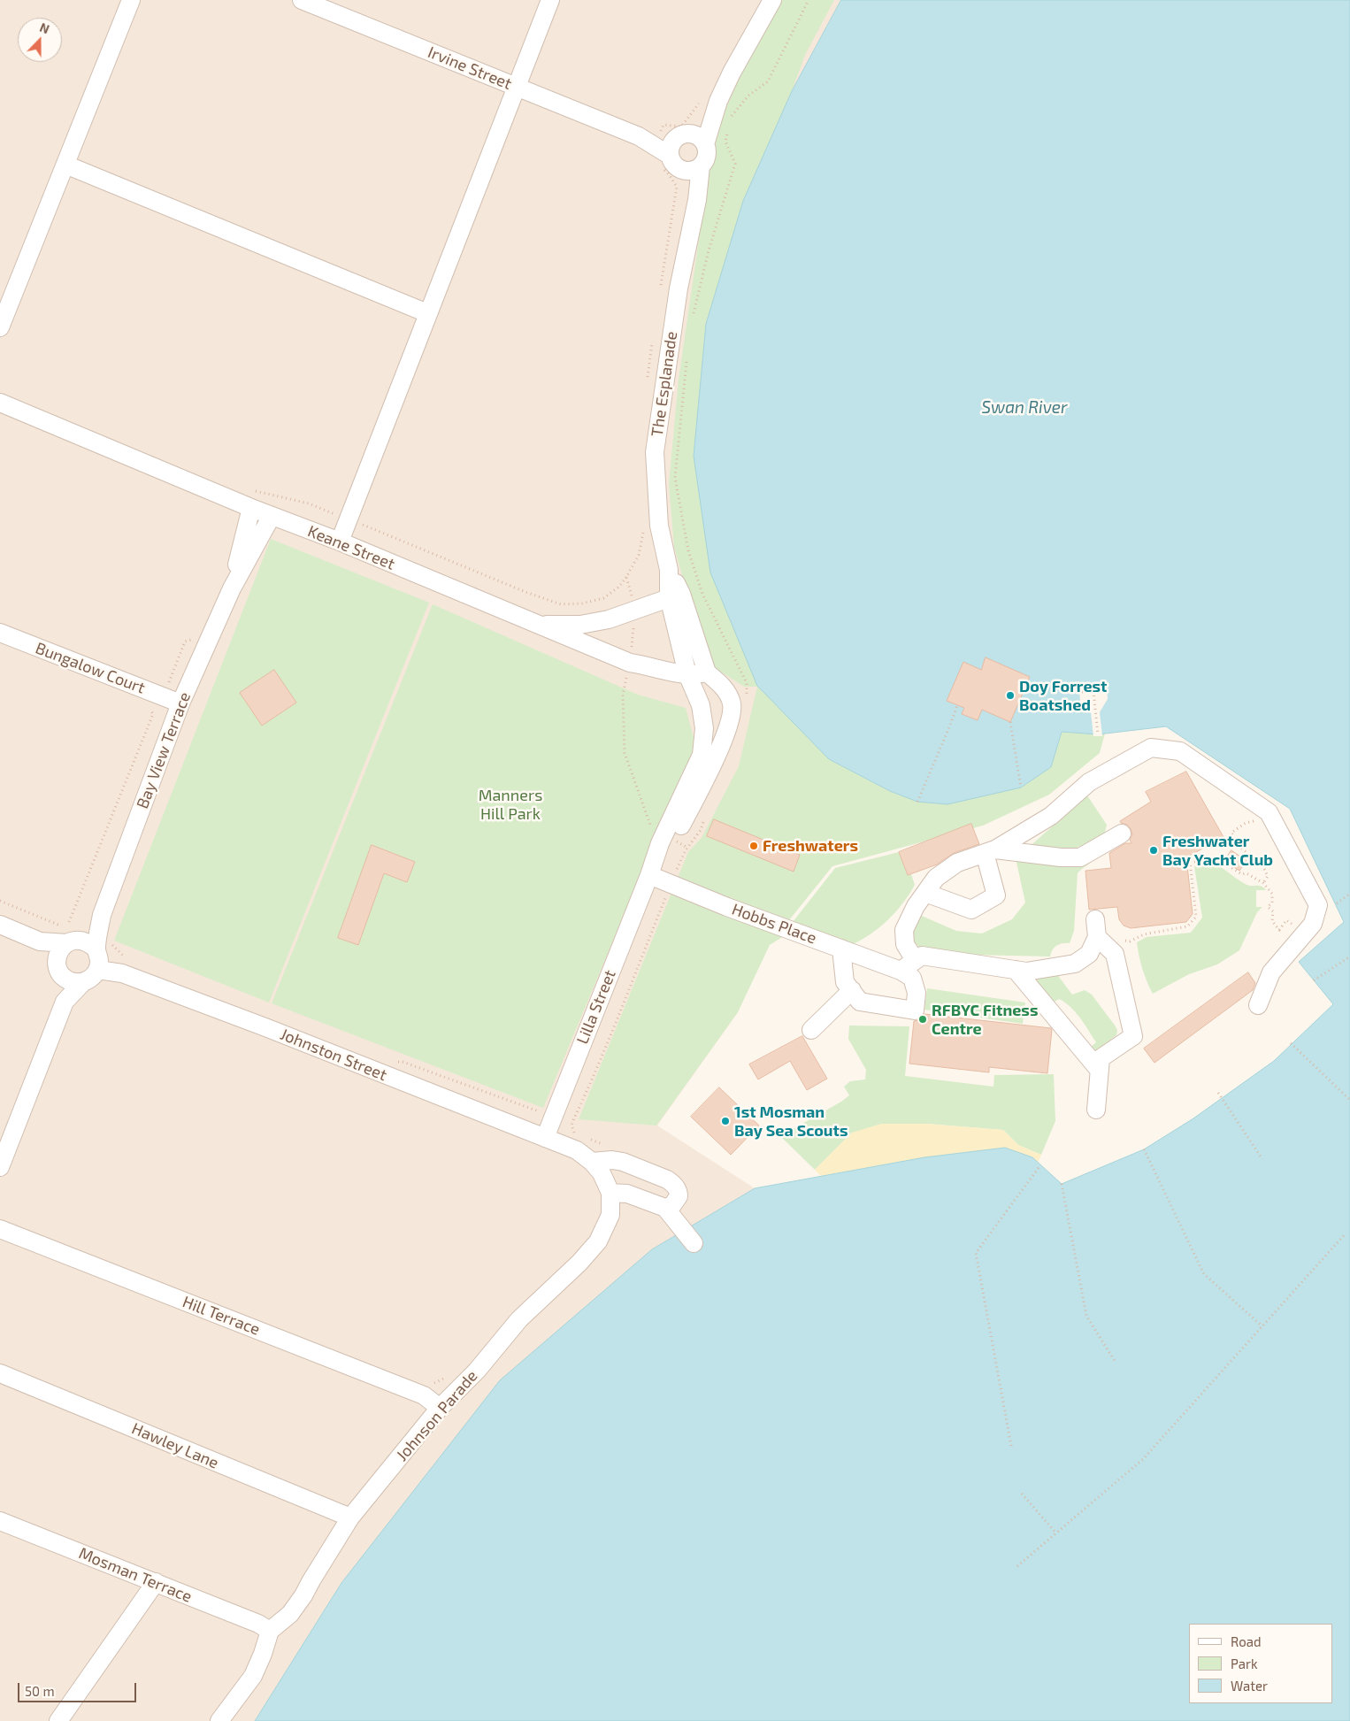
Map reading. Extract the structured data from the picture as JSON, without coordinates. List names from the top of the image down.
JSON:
{
  "streets": {
    "street": [
      "Irvine Street",
      "The Esplanade",
      "Keane Street",
      "Bungalow Court",
      "Bay View Terrace",
      "Hobbs Place",
      "Lilla Street",
      "Johnston Street",
      "Hill Terrace",
      "Johnson Parade",
      "Hawley Lane",
      "Mosman Terrace"
    ]
  },
  "crossings": [
    ["Irvine Street", "The Esplanade"],
    ["The Esplanade", "Keane Street"],
    ["The Esplanade", "Lilla Street"],
    ["Keane Street", "Bay View Terrace"],
    ["Keane Street", "Lilla Street"],
    ["Bungalow Court", "Bay View Terrace"],
    ["Bay View Terrace", "Johnston Street"],
    ["Hobbs Place", "Lilla Street"],
    ["Lilla Street", "Johnston Street"],
    ["Lilla Street", "Johnson Parade"],
    ["Johnston Street", "Johnson Parade"],
    ["Hill Terrace", "Johnson Parade"],
    ["Johnson Parade", "Hawley Lane"],
    ["Johnson Parade", "Mosman Terrace"]
  ],
  "water": ["Swan River"],
  "parks": ["Manners Hill Park"],
  "places": [
    "Doy Forrest Boatshed",
    "Freshwaters",
    "Freshwater Bay Yacht Club",
    "RFBYC Fitness Centre",
    "1st Mosman Bay Sea Scouts"
  ],
  "legend": ["Road", "Park", "Water"],
  "scale_bar": "50 m",
  "north": "top"
}
